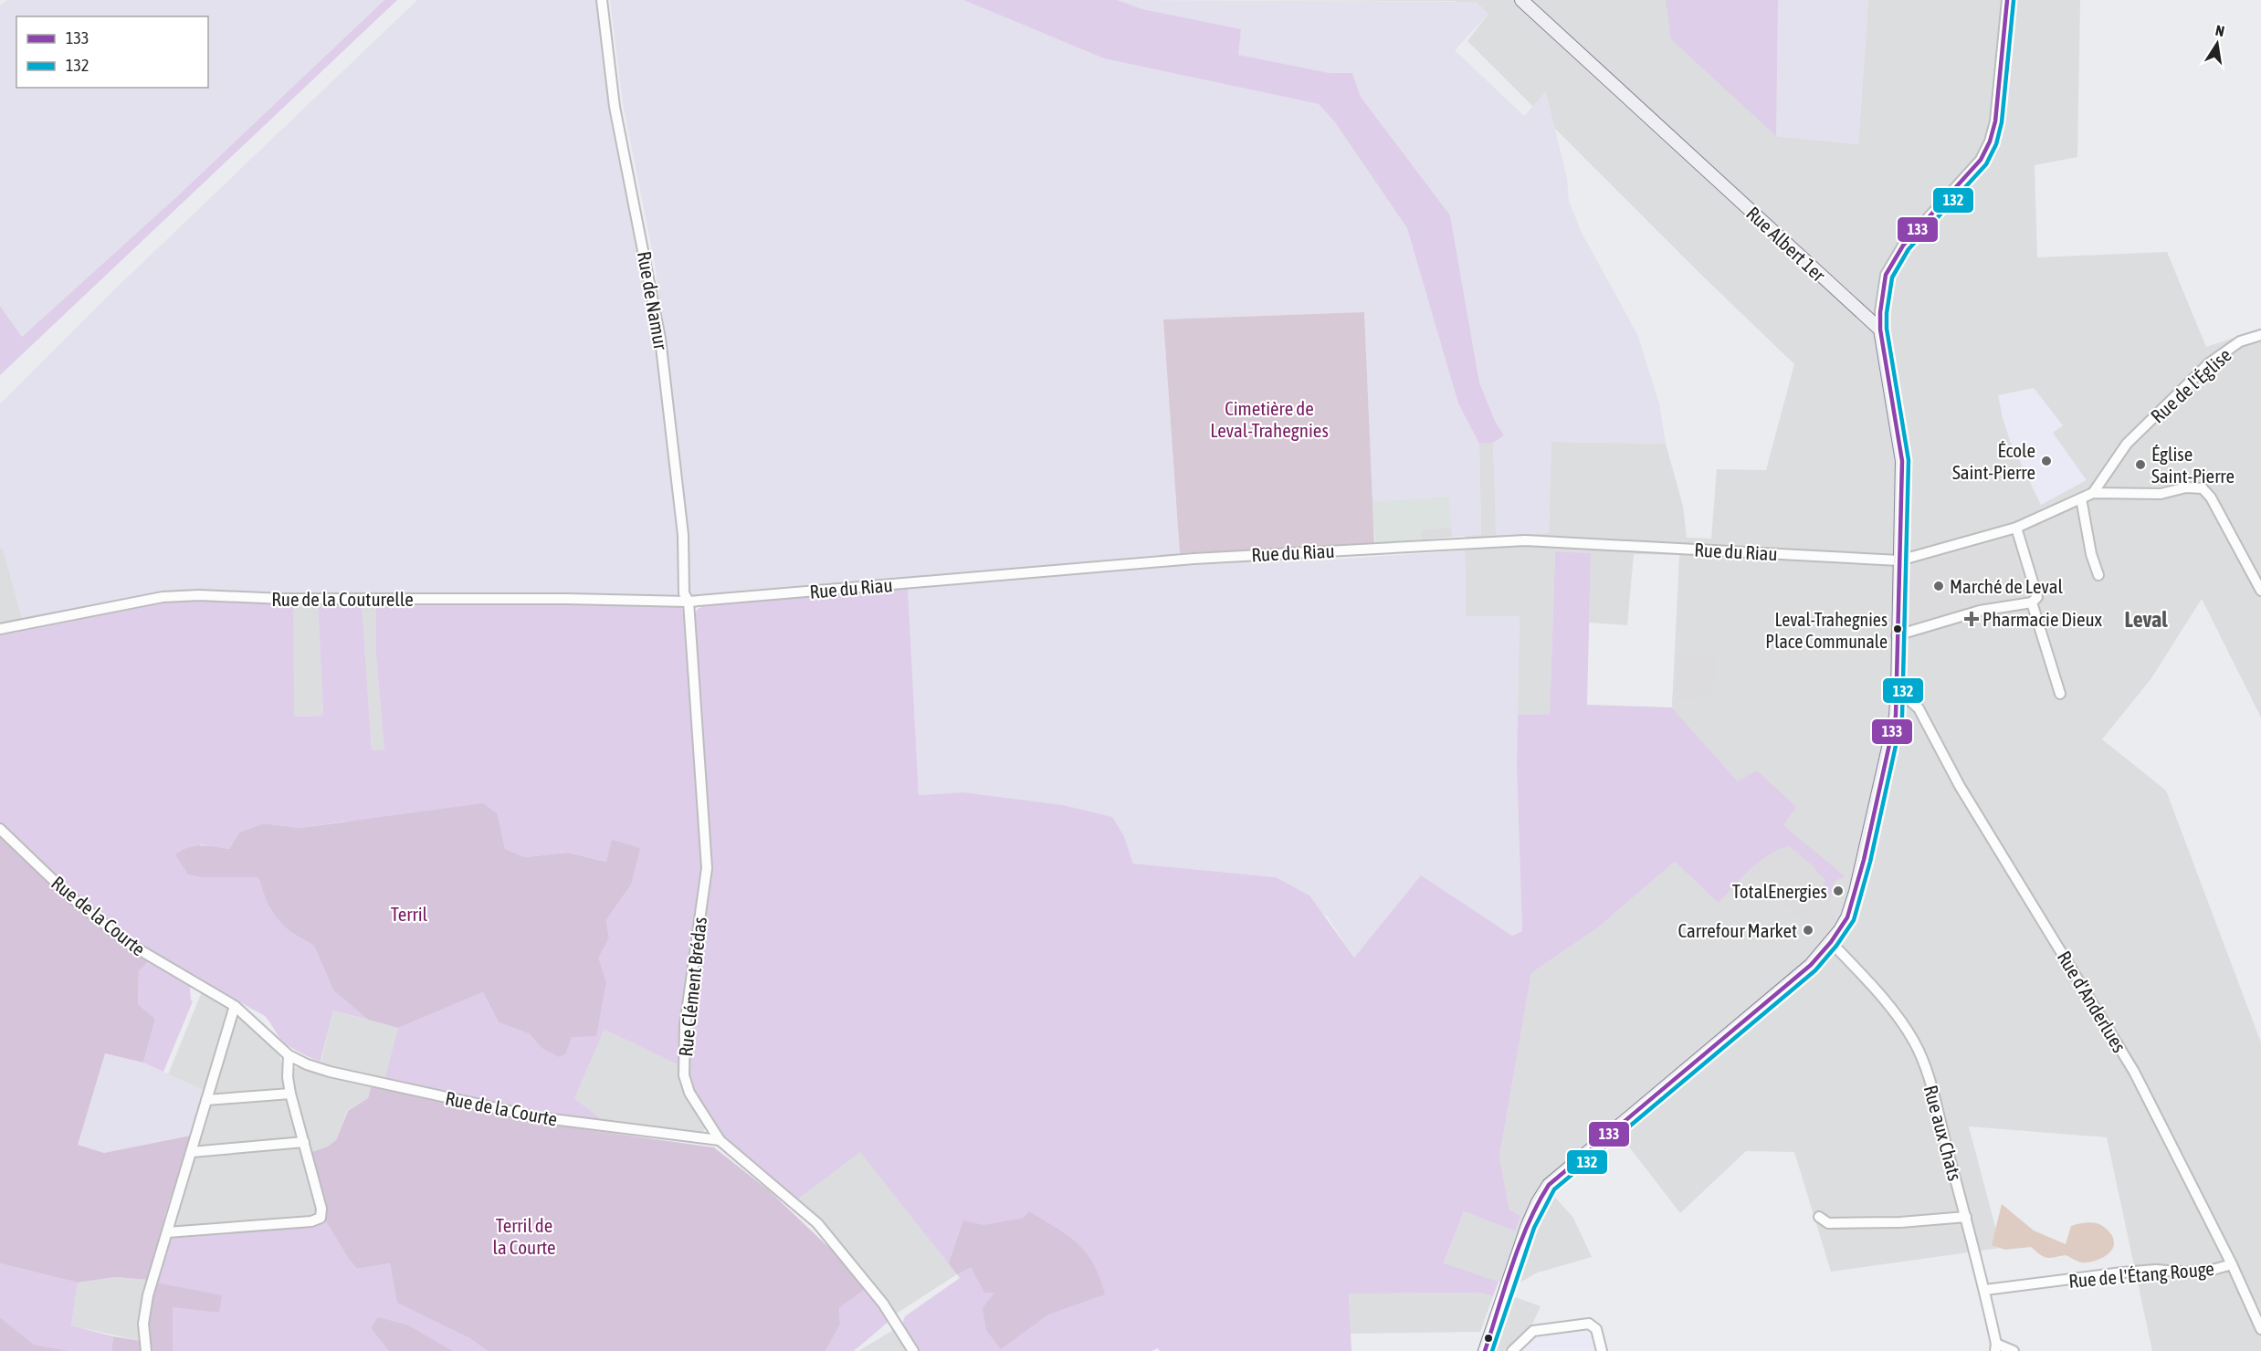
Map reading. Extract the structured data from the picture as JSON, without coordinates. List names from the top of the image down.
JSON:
{
  "streets": {
    "street": [
      "Rue Albert 1er",
      "Rue de Namur",
      "Rue de l'Église",
      "Rue du Riau",
      "Rue de la Couturelle",
      "Rue de la Courte",
      "Rue Clément Brédas",
      "Rue d'Anderlues",
      "Rue aux Chats",
      "Rue de l'Étang Rouge"
    ]
  },
  "crossings": [
    ["Rue de Namur", "Rue du Riau"],
    ["Rue de Namur", "Rue de la Couturelle"],
    ["Rue de Namur", "Rue Clément Brédas"],
    ["Rue de l'Église", "Rue du Riau"],
    ["Rue du Riau", "Rue de la Couturelle"],
    ["Rue du Riau", "Rue Clément Brédas"],
    ["Rue de la Couturelle", "Rue Clément Brédas"],
    ["Rue de la Courte", "Rue Clément Brédas"],
    ["Rue d'Anderlues", "Rue de l'Étang Rouge"],
    ["Rue aux Chats", "Rue de l'Étang Rouge"]
  ],
  "districts": ["Leval"],
  "parks": ["Cimetière de Leval-Trahegnies", "Terril", "Terril de la Courte"],
  "places": {
    "other": [
      "École Saint-Pierre",
      "Église Saint-Pierre",
      "Marché de Leval",
      "Leval-Trahegnies Place Communale",
      "TotalEnergies",
      "Carrefour Market"
    ],
    "health": ["Pharmacie Dieux"]
  },
  "lines": ["transit line 133", "transit line 132"],
  "legend": ["133", "132"],
  "north": "top"
}
